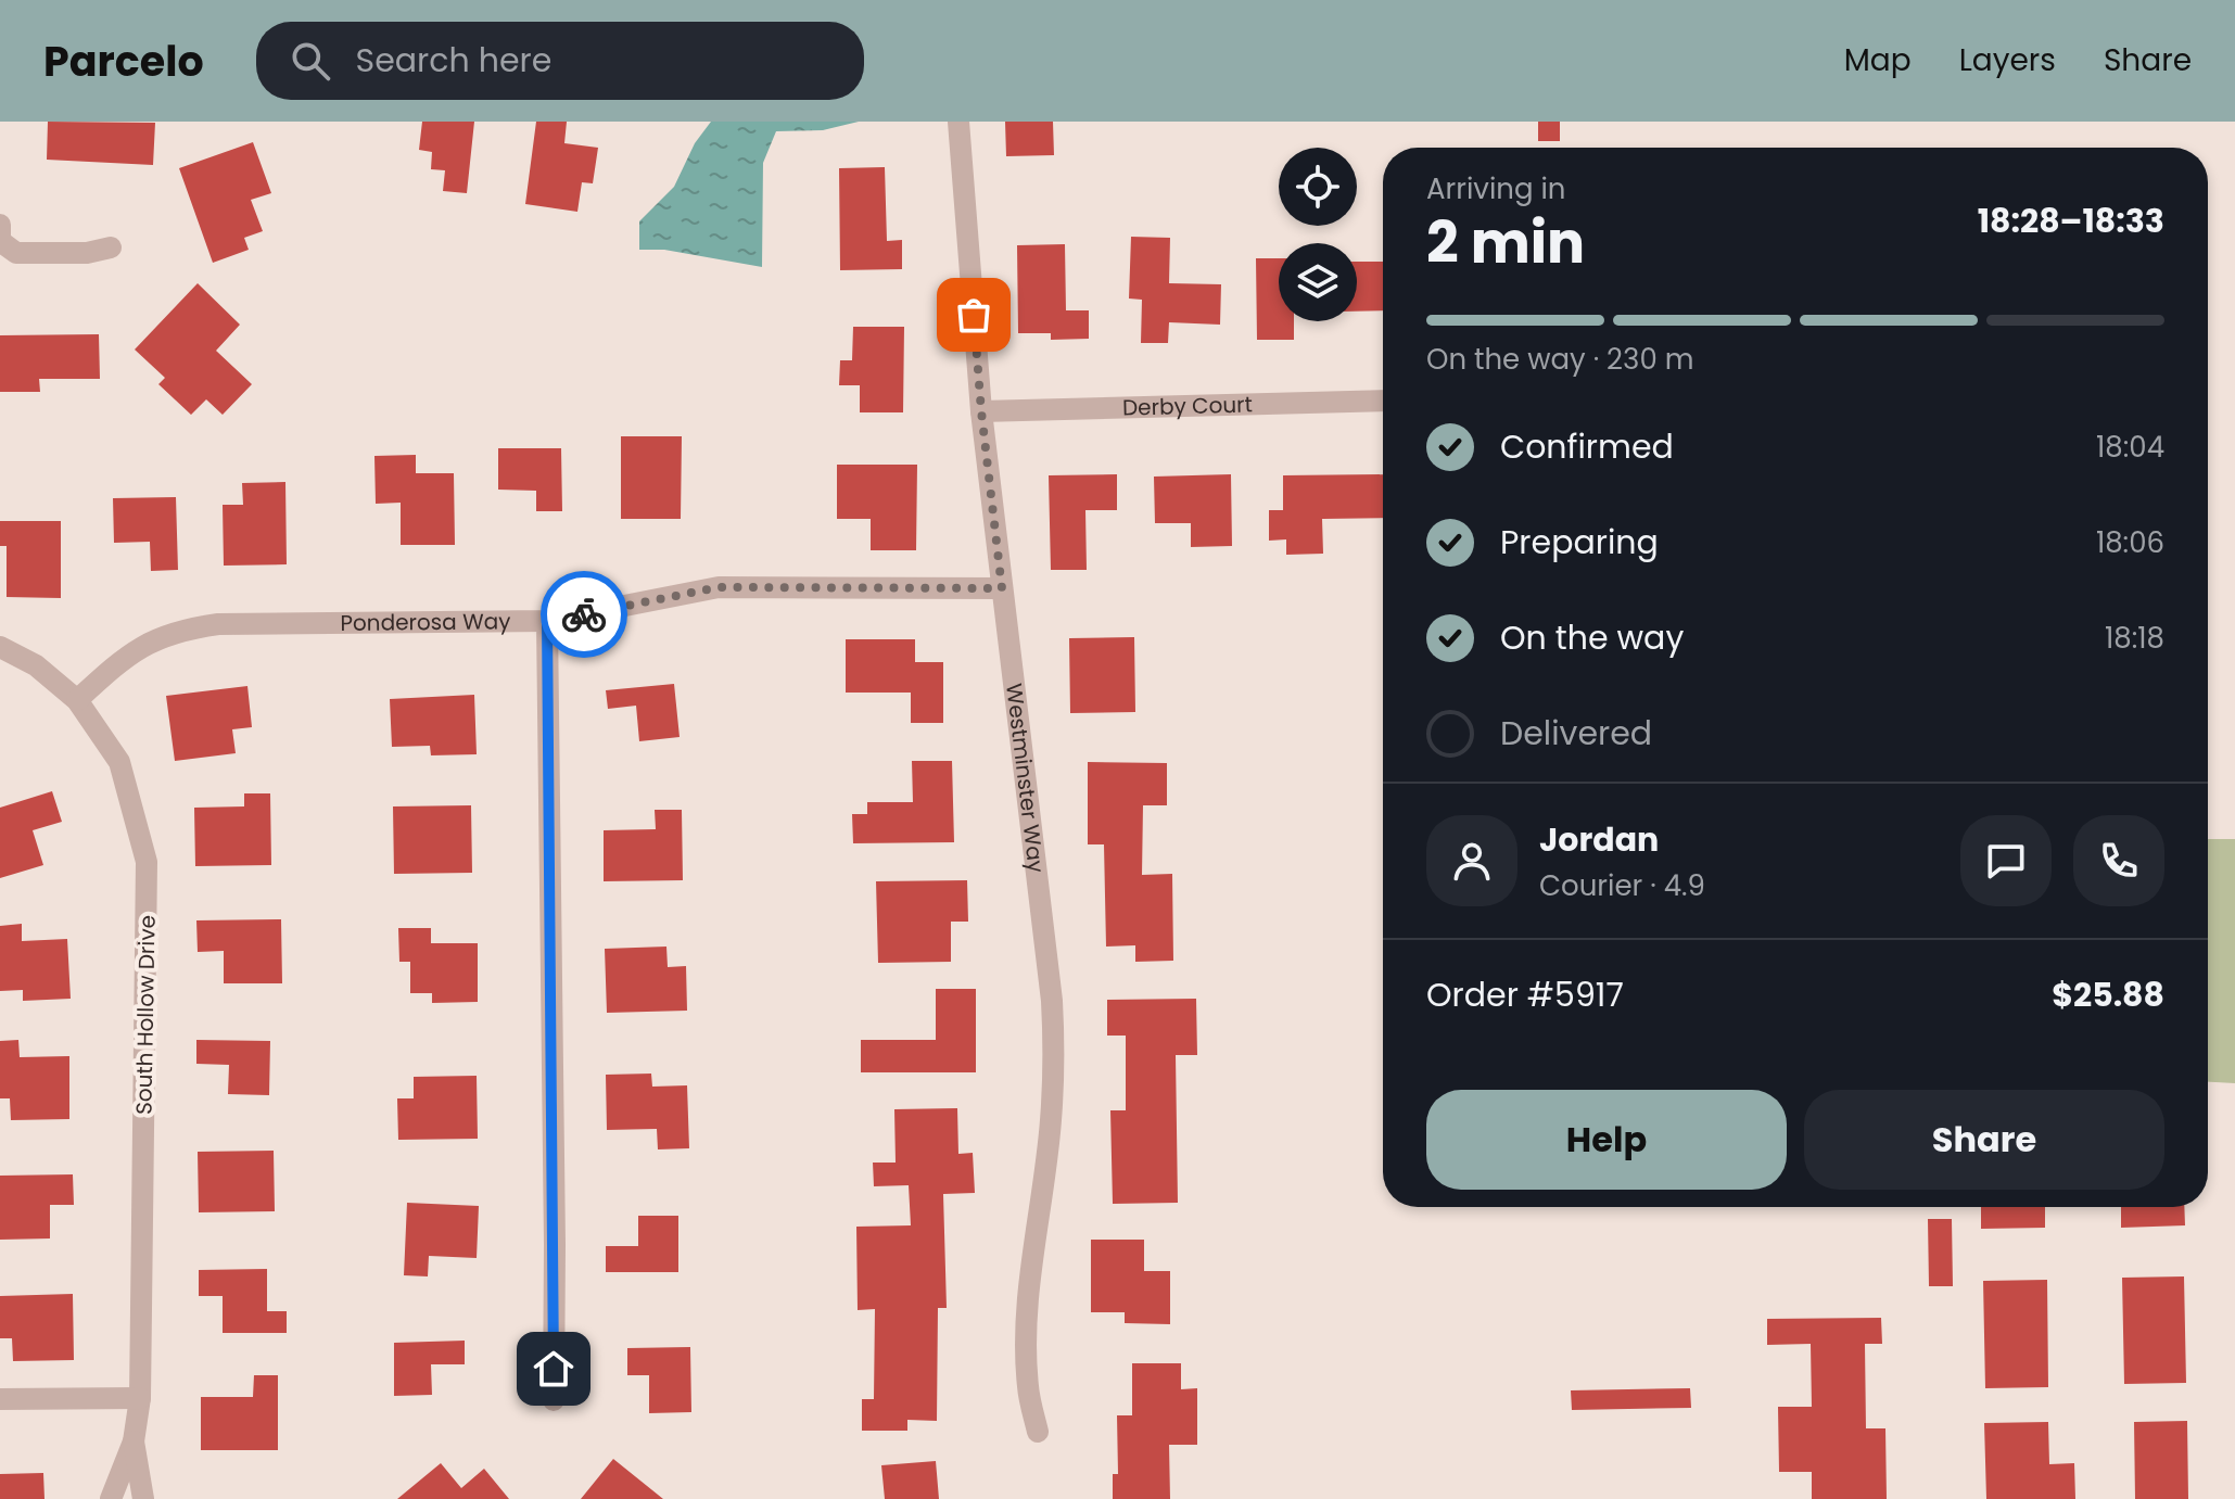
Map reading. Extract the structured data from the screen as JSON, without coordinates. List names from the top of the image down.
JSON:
{
  "streets": {
    "street": [
      "Derby Court",
      "Ponderosa Way",
      "Westminster Way",
      "South Hollow Drive"
    ]
  },
  "crossings": [
    ["Derby Court", "Westminster Way"],
    ["Ponderosa Way", "Westminster Way"],
    ["Ponderosa Way", "South Hollow Drive"]
  ],
  "page": {
    "header": "Parcelo",
    "search": "Search here",
    "nav": ["Map", "Layers", "Share"],
    "heading": ["2 min", "Arriving in", "18:28–18:33"],
    "panel": [
      "Jordan",
      "Courier · 4.9",
      "Order #5917",
      "$25.88"
    ],
    "bar": "On the way · 230 m",
    "list": [
      ["Confirmed", "18:04"],
      ["Preparing", "18:06"],
      ["On the way", "18:18"],
      "Delivered"
    ],
    "buttons": ["Help", "Share"]
  }
}
